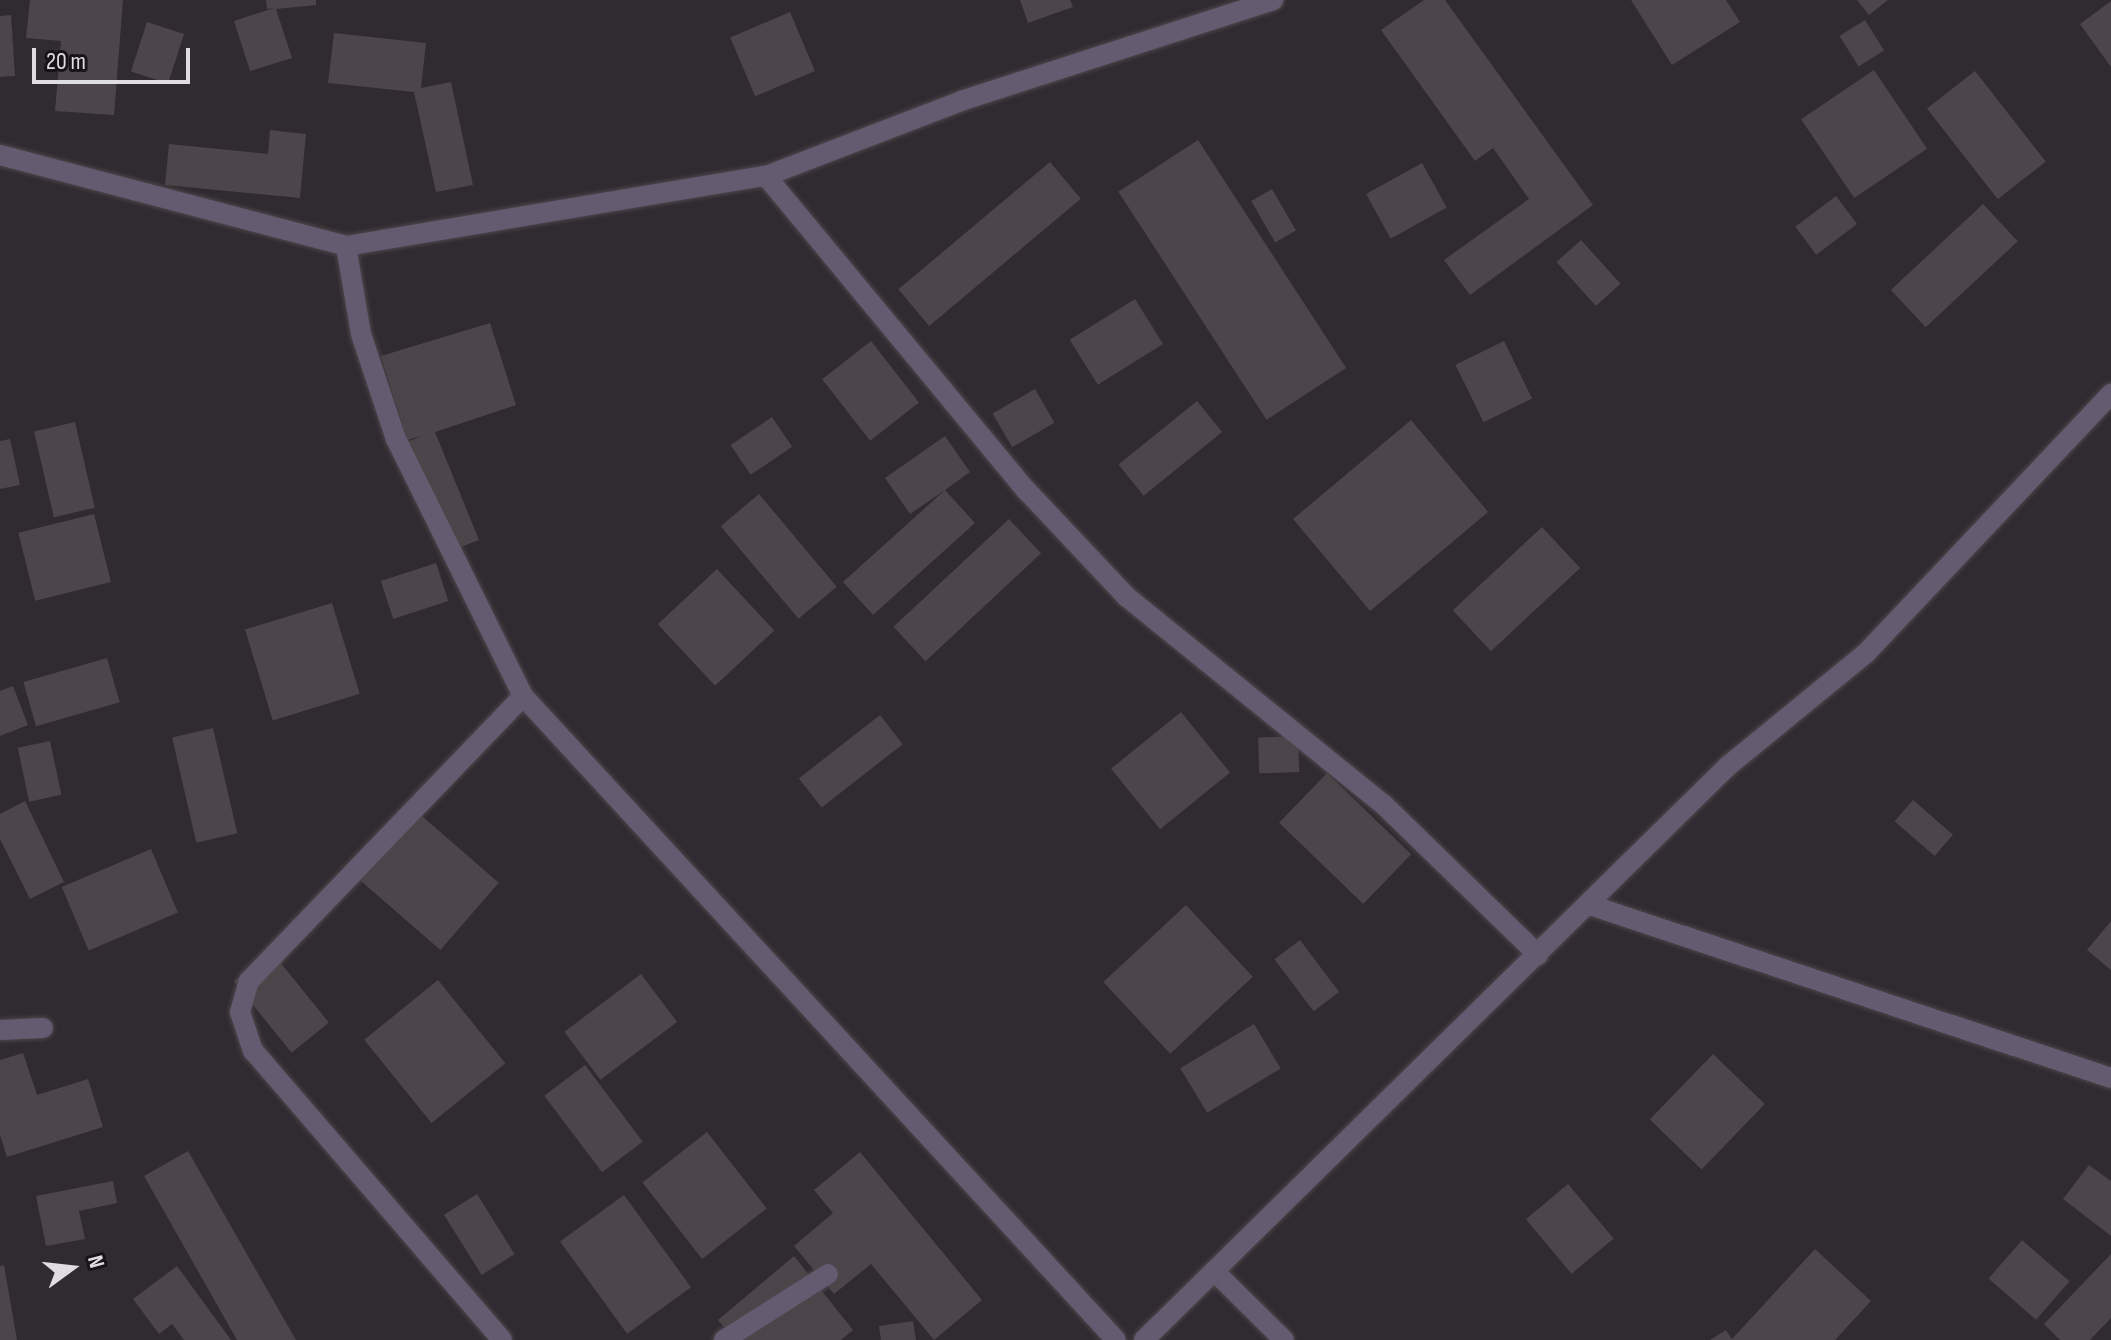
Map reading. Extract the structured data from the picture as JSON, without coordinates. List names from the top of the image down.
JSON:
{
  "scale_bar": "20 m",
  "north": "right"
}
